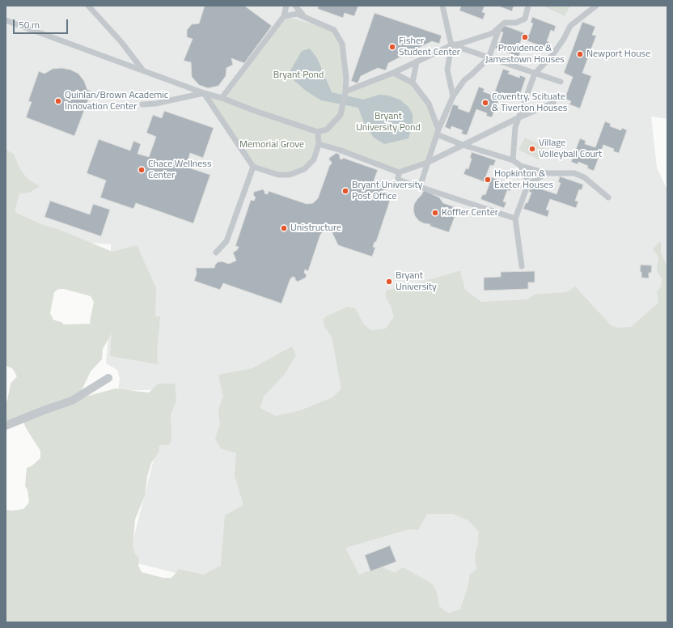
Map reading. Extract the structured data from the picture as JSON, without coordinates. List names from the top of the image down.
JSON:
{
  "parks": ["Bryant Pond", "Bryant University Pond", "Memorial Grove"],
  "places": [
    "Providence & Jamestown Houses",
    "Fisher Student Center",
    "Newport House",
    "Quinlan/Brown Academic Innovation Center",
    "Coventry, Scituate & Tiverton Houses",
    "Village Volleyball Court",
    "Chace Wellness Center",
    "Hopkinton & Exeter Houses",
    "Bryant University Post Office",
    "Koffler Center",
    "Unistructure",
    "Bryant University"
  ],
  "scale_bar": "50 m"
}
